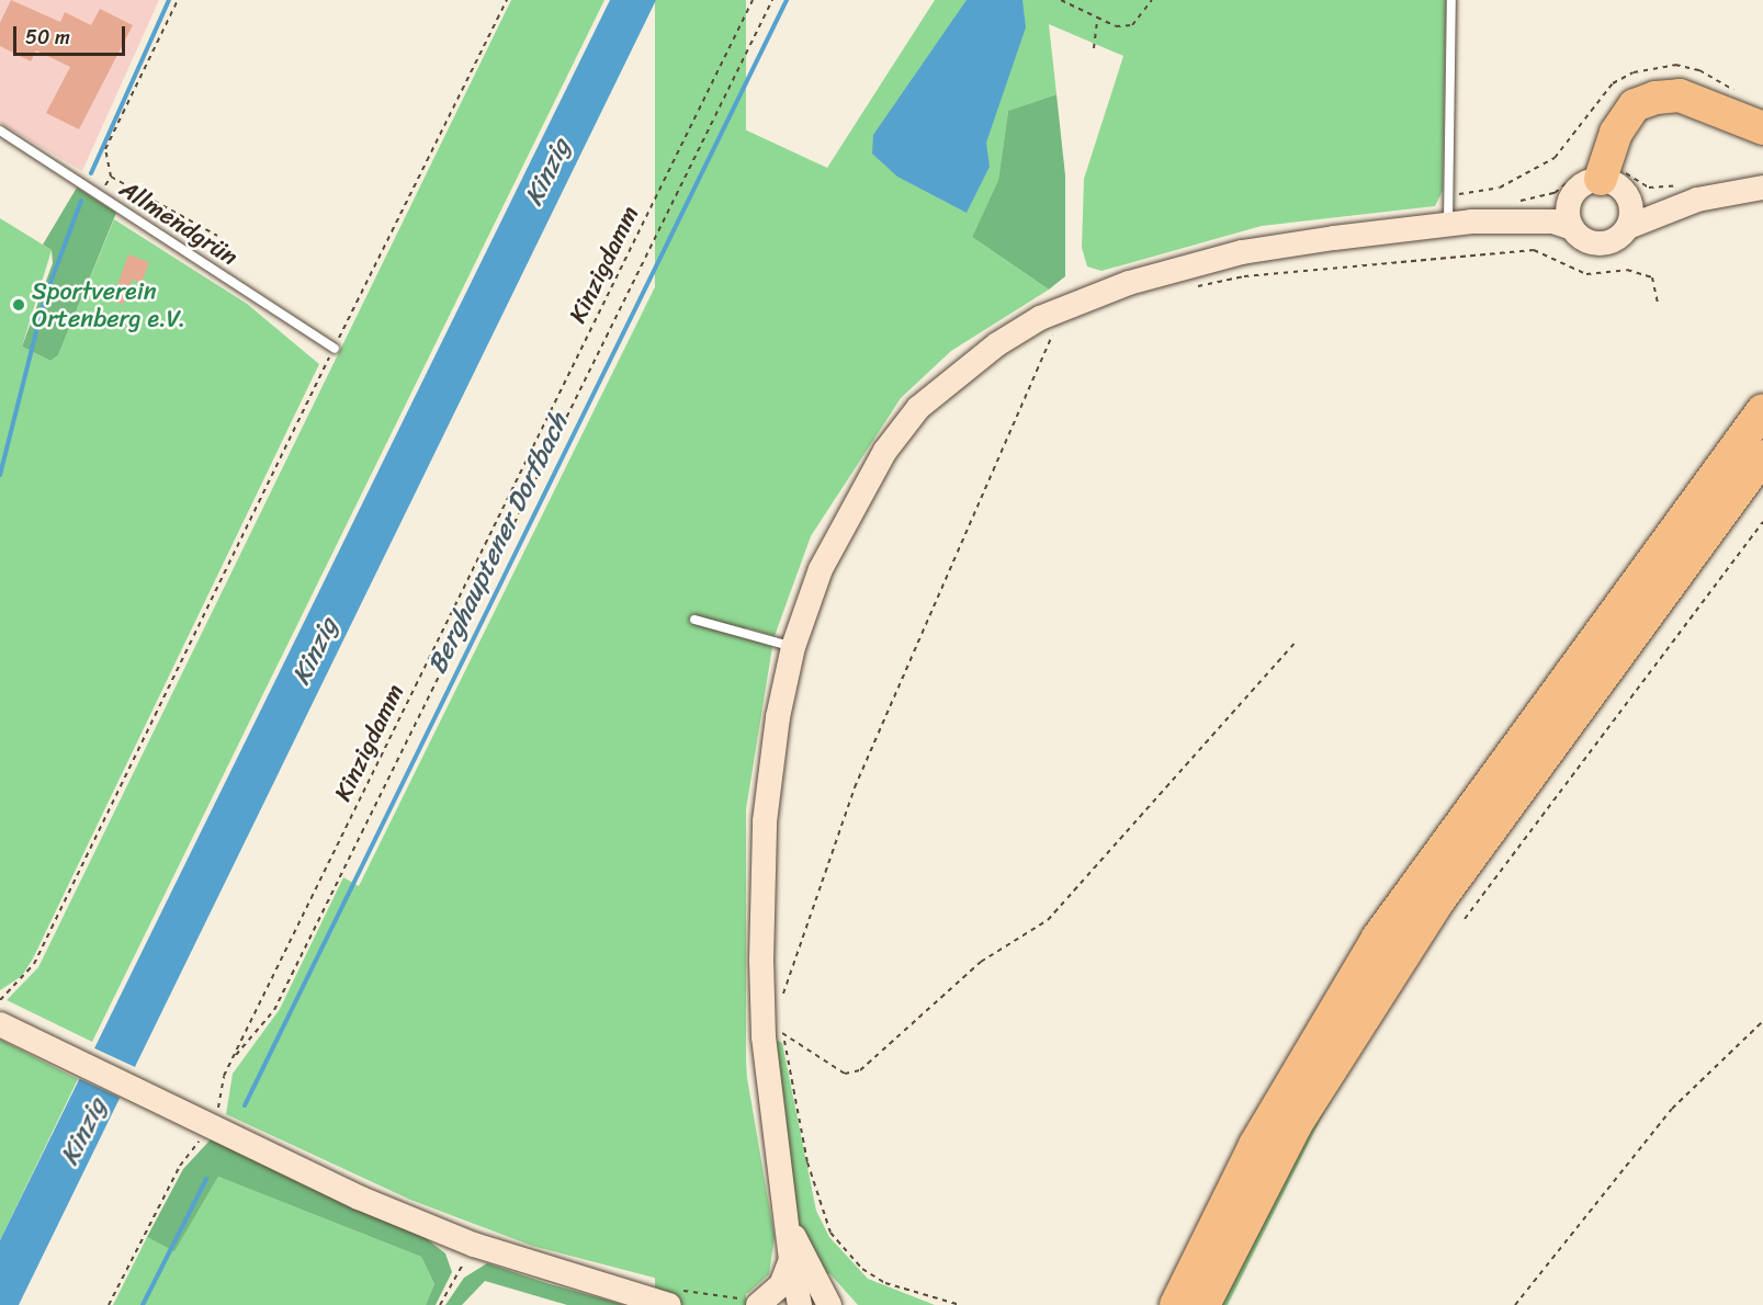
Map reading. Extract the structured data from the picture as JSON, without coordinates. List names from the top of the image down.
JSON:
{
  "streets": {
    "lane": ["Allmendgrün"],
    "path": ["Kinzigdamm"]
  },
  "water": ["Kinzig", "Berghauptener Dorfbach"],
  "places": ["Sportverein Ortenberg e.V."],
  "scale_bar": "50 m"
}
